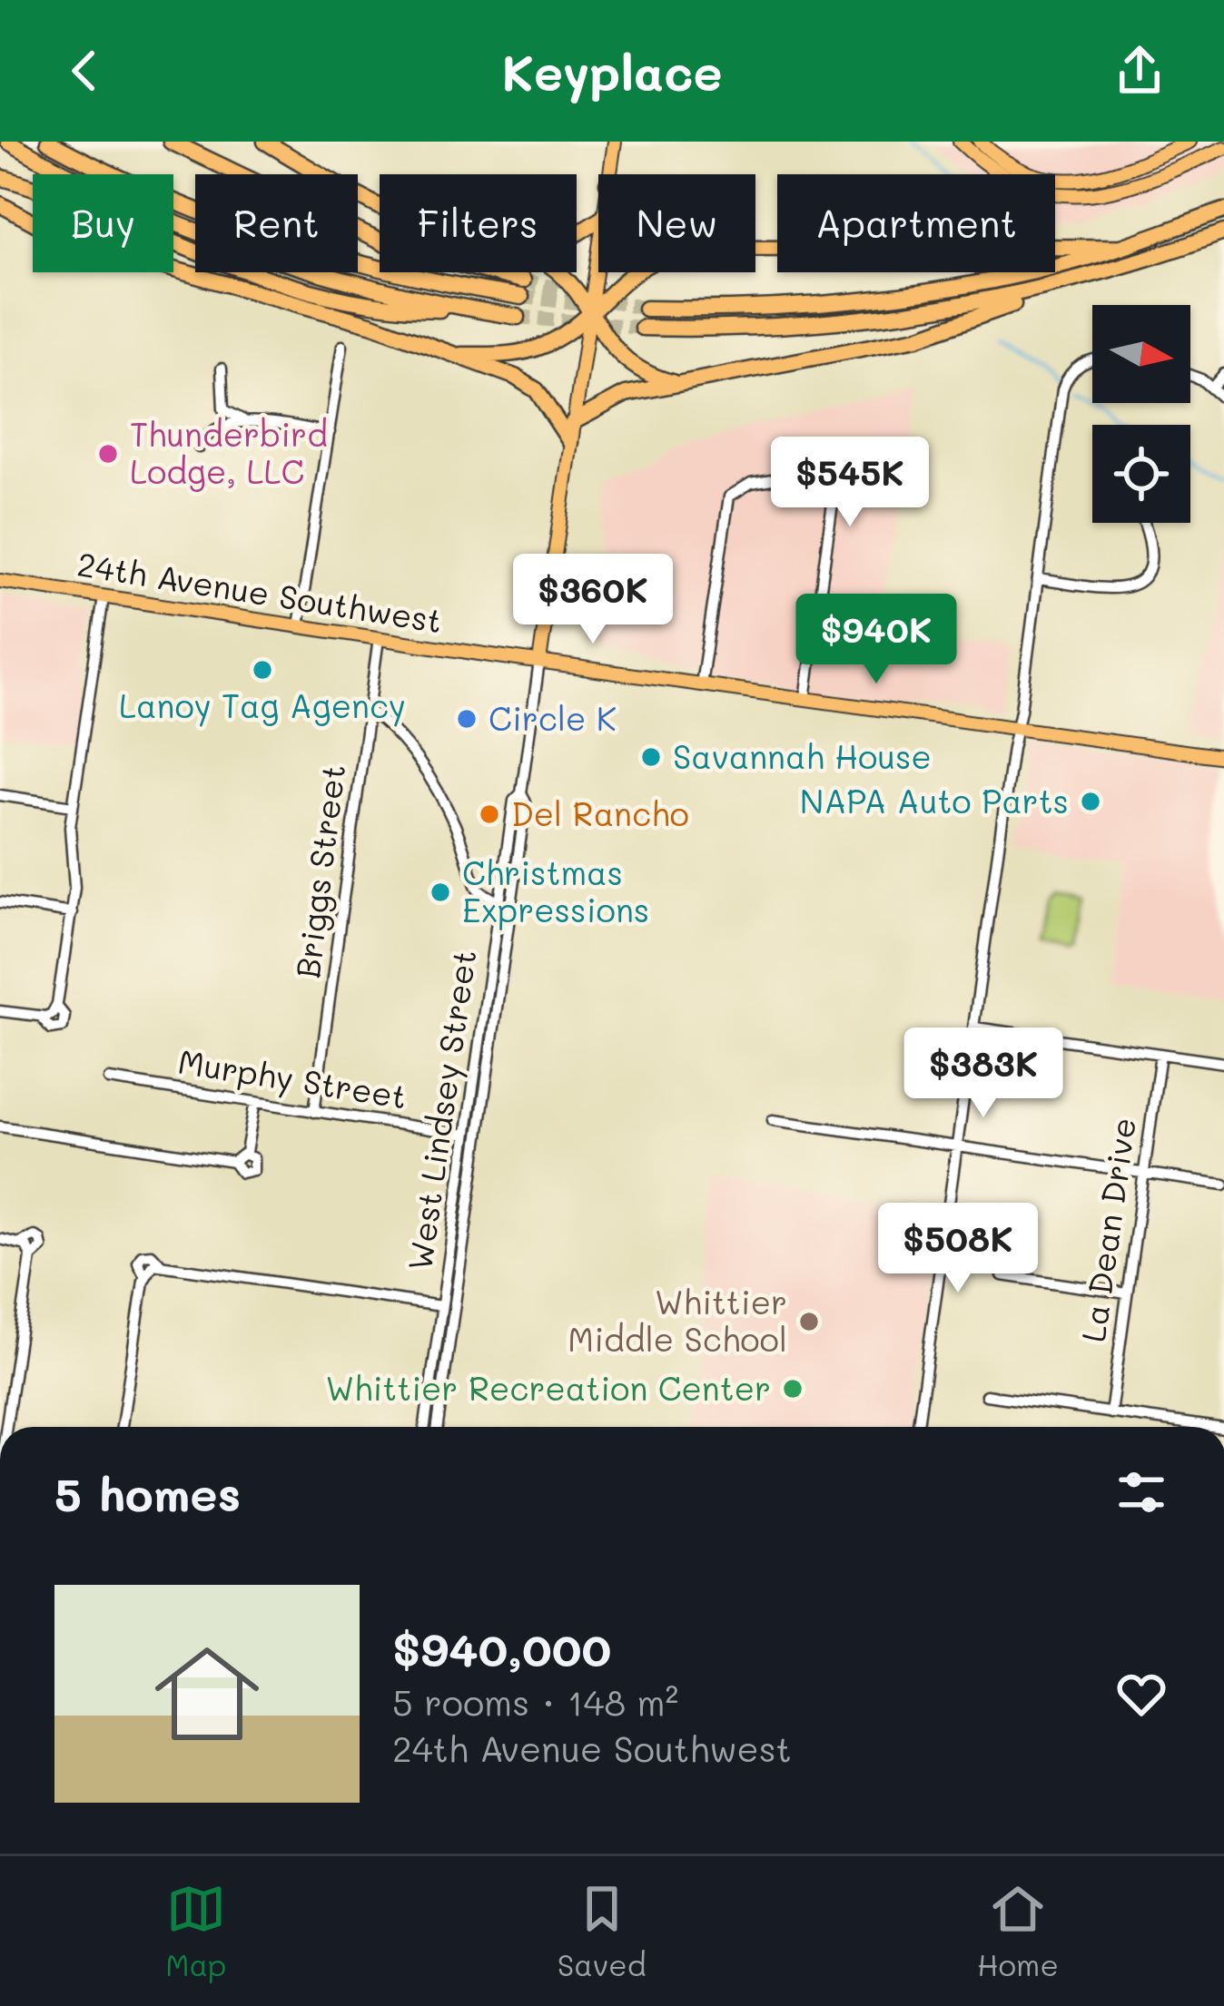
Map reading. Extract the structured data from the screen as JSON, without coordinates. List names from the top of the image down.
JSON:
{
  "streets": {
    "main road": ["24th Avenue Southwest", "West Lindsey Street"],
    "street": ["Briggs Street", "Murphy Street", "La Dean Drive"]
  },
  "crossings": [
    ["24th Avenue Southwest", "Briggs Street"],
    ["24th Avenue Southwest", "West Lindsey Street"],
    ["Briggs Street", "Murphy Street"],
    ["Murphy Street", "West Lindsey Street"]
  ],
  "places": [
    "Thunderbird Lodge, LLC",
    "Lanoy Tag Agency",
    "Circle K",
    "Savannah House",
    "NAPA Auto Parts",
    "Del Rancho",
    "Christmas Expressions",
    "Whittier Middle School",
    "Whittier Recreation Center"
  ],
  "north": "right",
  "page": {
    "header": "Keyplace",
    "chip": [
      "Buy",
      "Rent",
      "Filters",
      "New",
      "Apartment"
    ],
    "price": [
      "$545K",
      "$360K",
      "$940K",
      "$383K",
      "$508K"
    ],
    "heading": "5 homes",
    "list": [
      {
        "name": "$940,000",
        "note": "5 rooms · 148 m² · 24th Avenue Southwest"
      }
    ],
    "tabs": ["Map", "Saved", "Home"]
  }
}
